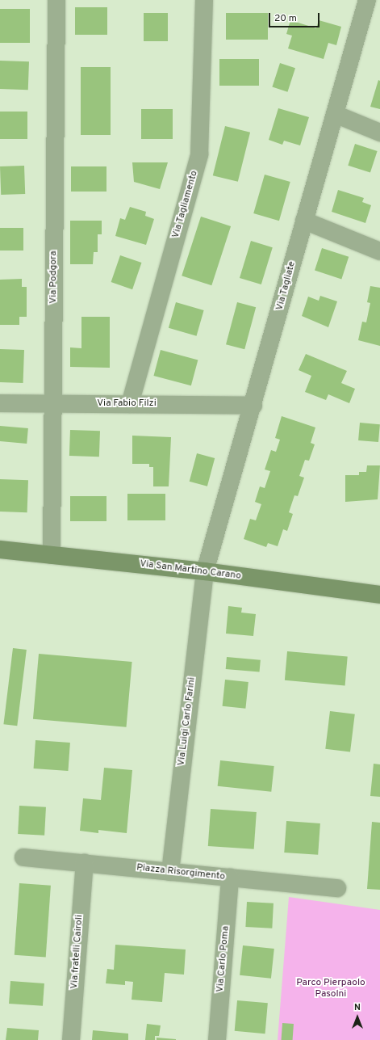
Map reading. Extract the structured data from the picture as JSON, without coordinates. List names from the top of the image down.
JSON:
{
  "streets": {
    "street": [
      "Via Tagliamento",
      "Via Podgora",
      "Via Tagliate",
      "Via Fabio Filzi",
      "Via San Martino Carano",
      "Via Luigi Carlo Farini",
      "Piazza Risorgimento",
      "Via fratelli Cairoli",
      "Via Carlo Poma"
    ]
  },
  "crossings": [
    ["Via Tagliamento", "Via Fabio Filzi"],
    ["Via Podgora", "Via Fabio Filzi"],
    ["Via Podgora", "Via San Martino Carano"],
    ["Via Tagliate", "Via Fabio Filzi"],
    ["Via Tagliate", "Via San Martino Carano"],
    ["Via Tagliate", "Via Luigi Carlo Farini"],
    ["Via San Martino Carano", "Via Luigi Carlo Farini"],
    ["Via Luigi Carlo Farini", "Piazza Risorgimento"],
    ["Piazza Risorgimento", "Via fratelli Cairoli"],
    ["Piazza Risorgimento", "Via Carlo Poma"]
  ],
  "parks": ["Parco Pierpaolo Pasolni"],
  "scale_bar": "20 m",
  "north": "top"
}
